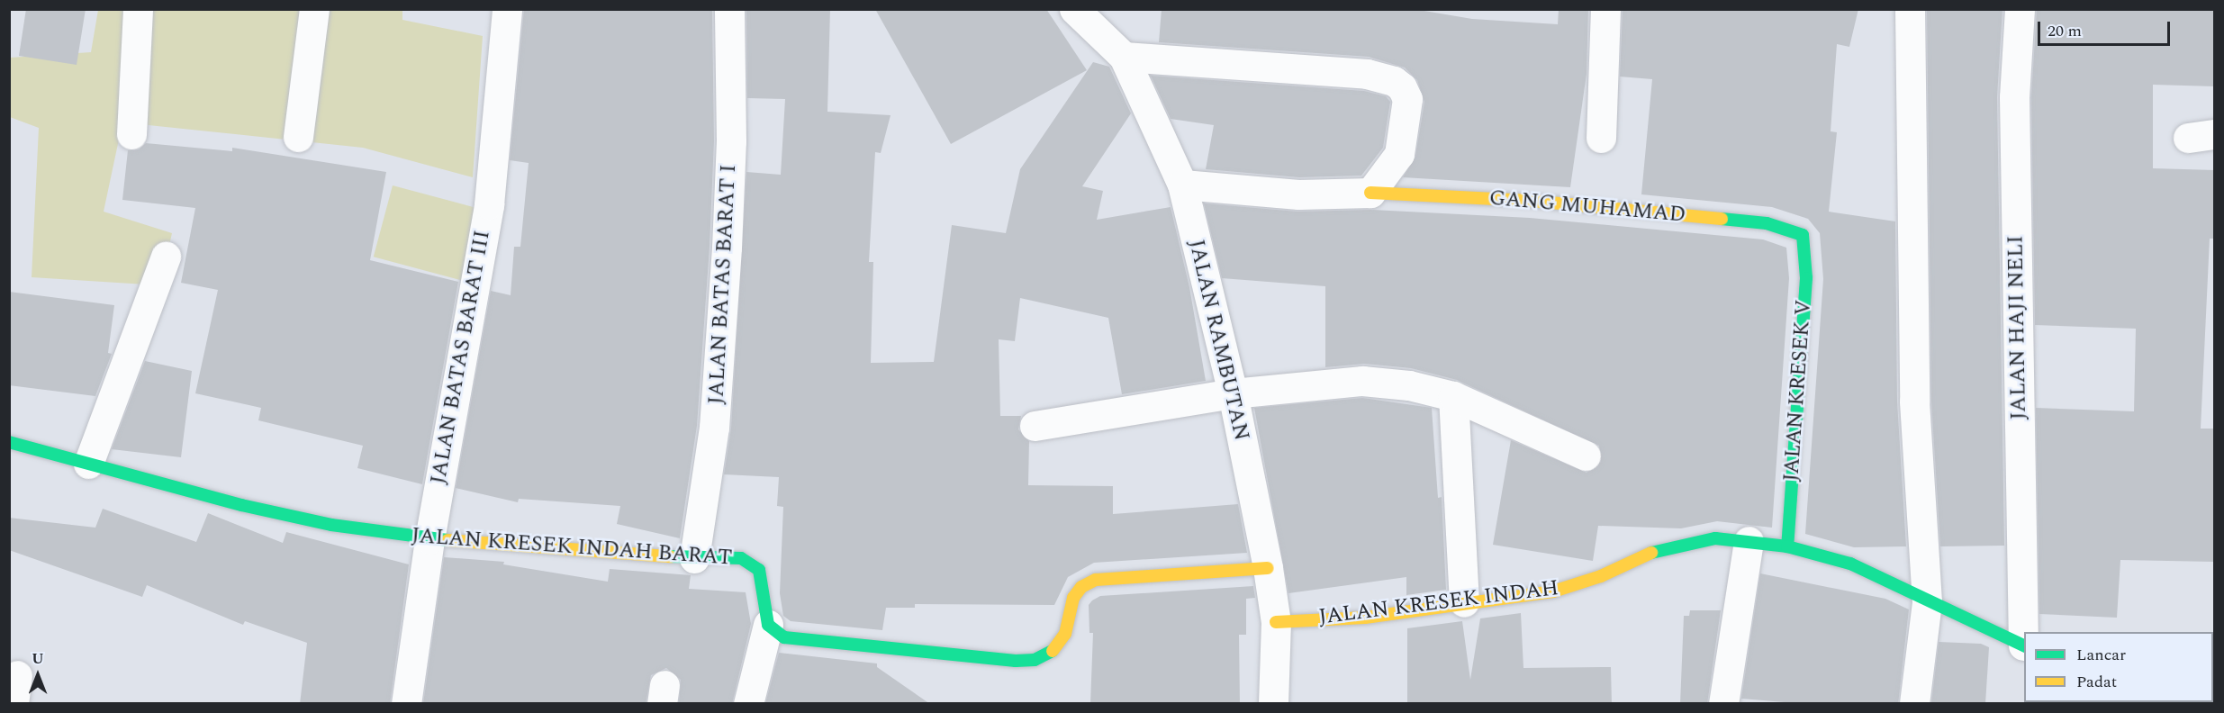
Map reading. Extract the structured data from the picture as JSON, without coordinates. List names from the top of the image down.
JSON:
{
  "streets": {
    "street": [
      "GANG MUHAMAD",
      "JALAN BATAS BARAT I",
      "JALAN HAJI NELI",
      "JALAN RAMBUTAN",
      "JALAN BATAS BARAT III",
      "JALAN KRESEK V",
      "JALAN KRESEK INDAH BARAT",
      "JALAN KRESEK INDAH"
    ]
  },
  "crossings": [
    ["GANG MUHAMAD", "JALAN RAMBUTAN"],
    ["GANG MUHAMAD", "JALAN KRESEK V"],
    ["JALAN BATAS BARAT I", "JALAN KRESEK INDAH BARAT"],
    ["JALAN HAJI NELI", "JALAN KRESEK INDAH"],
    ["JALAN RAMBUTAN", "JALAN KRESEK INDAH"],
    ["JALAN BATAS BARAT III", "JALAN KRESEK INDAH BARAT"],
    ["JALAN KRESEK V", "JALAN KRESEK INDAH"]
  ],
  "legend": ["Lancar", "Padat"],
  "scale_bar": "20 m",
  "north": "top"
}
